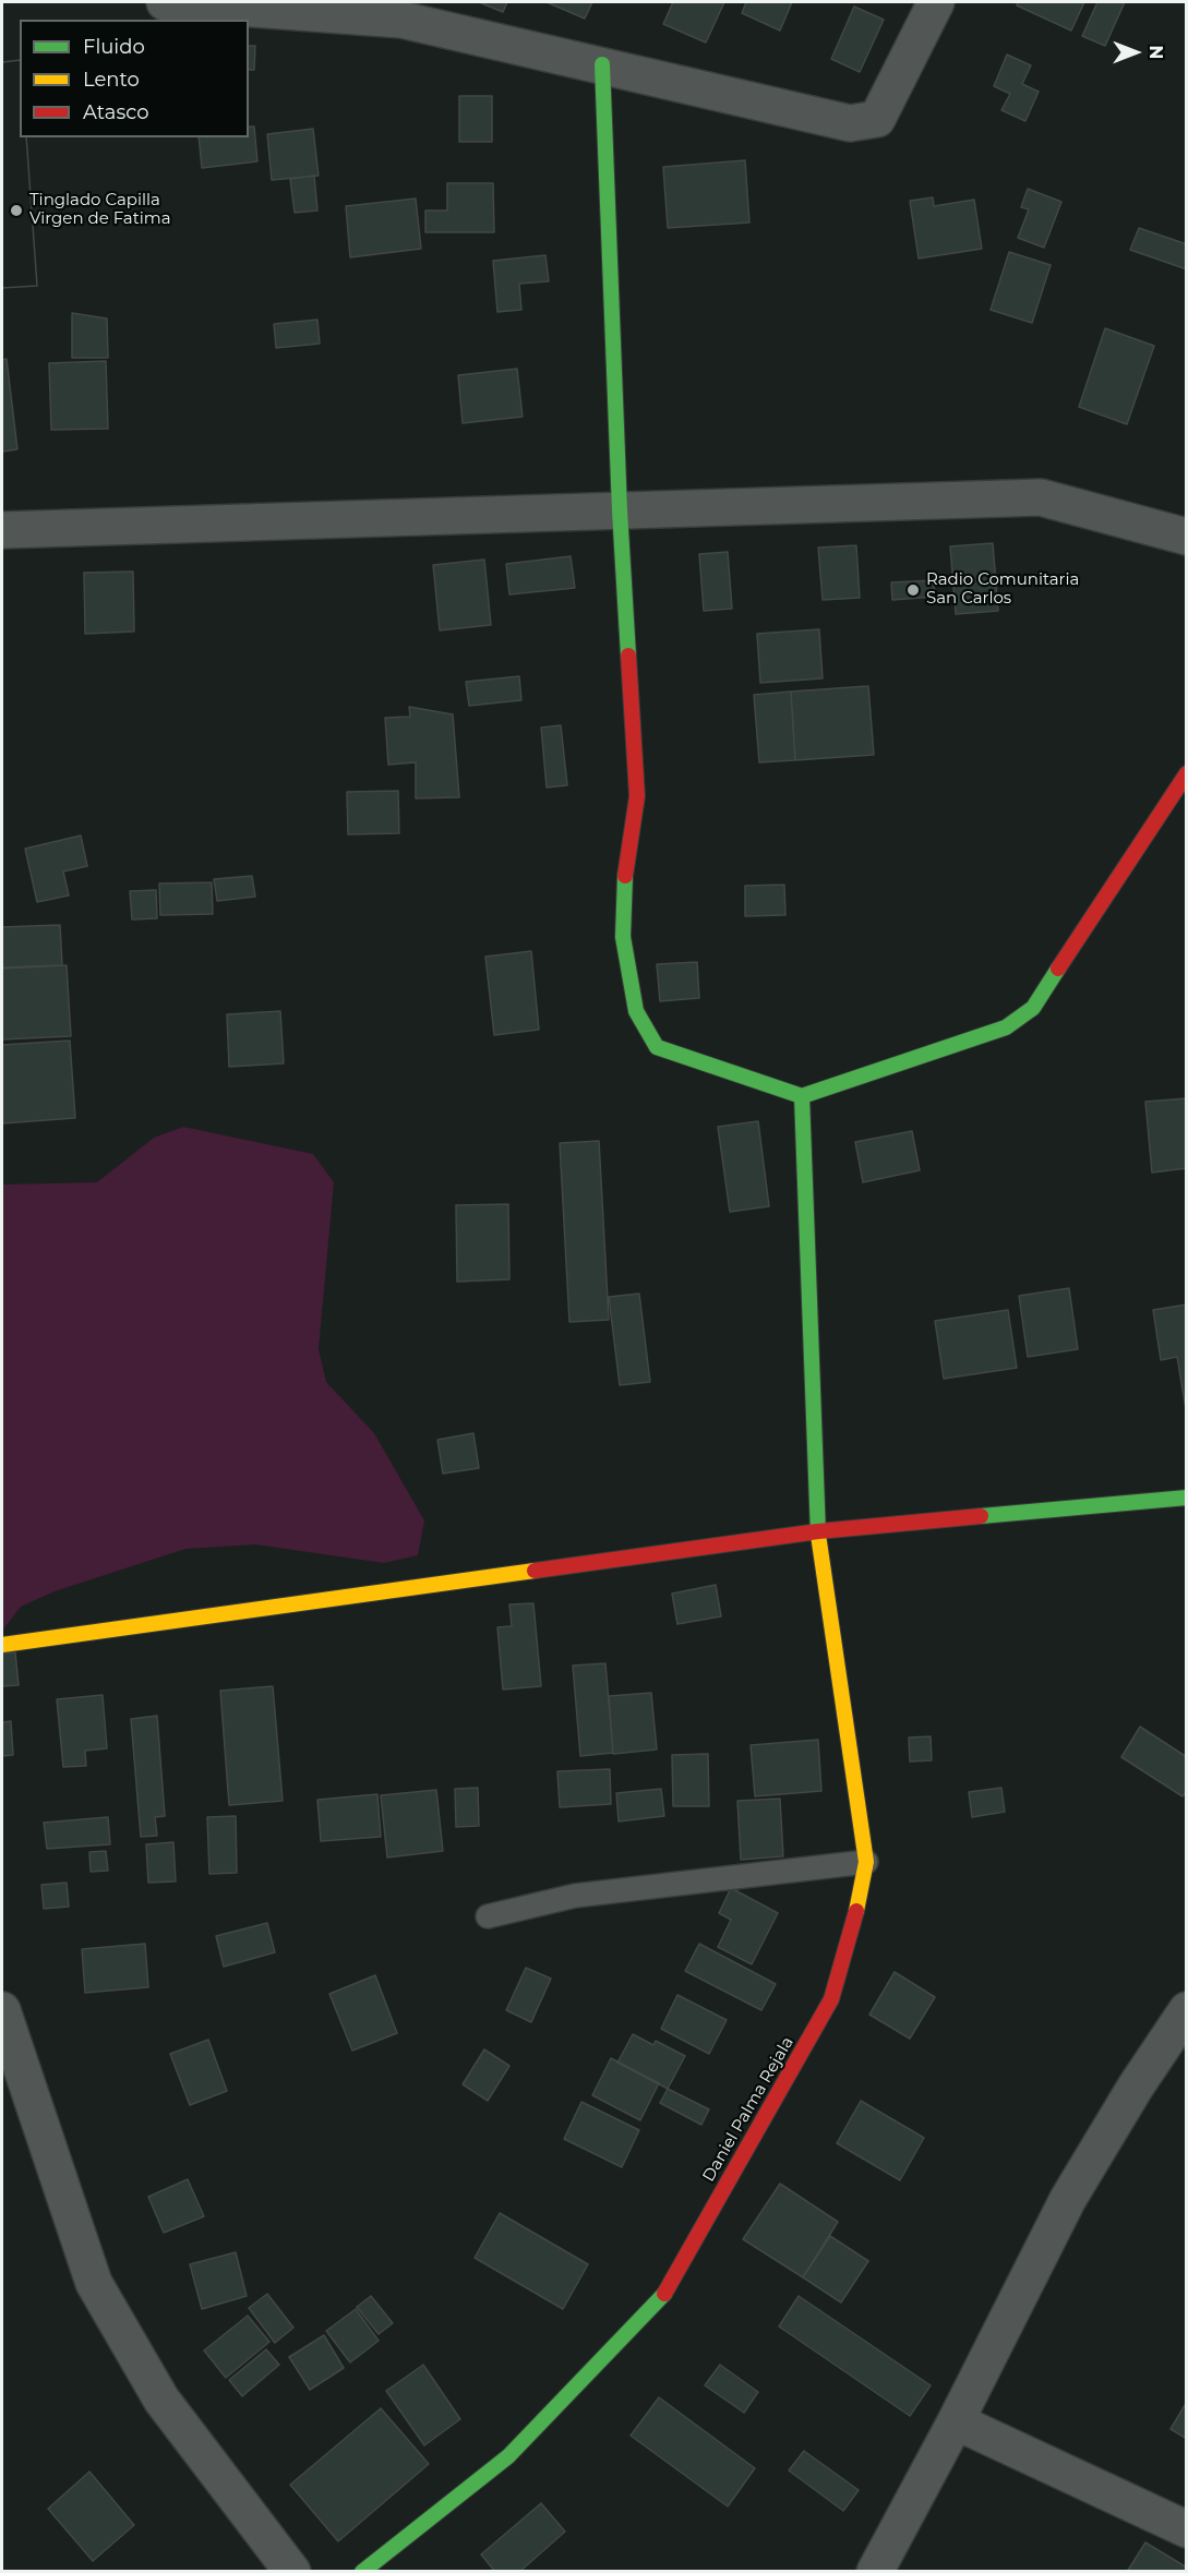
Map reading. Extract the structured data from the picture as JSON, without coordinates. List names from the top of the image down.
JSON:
{
  "streets": {
    "street": ["Daniel Palma Rejala"]
  },
  "places": ["Tinglado Capilla Virgen de Fatima", "Radio Comunitaria San Carlos"],
  "legend": ["Fluido", "Lento", "Atasco"],
  "north": "right"
}
